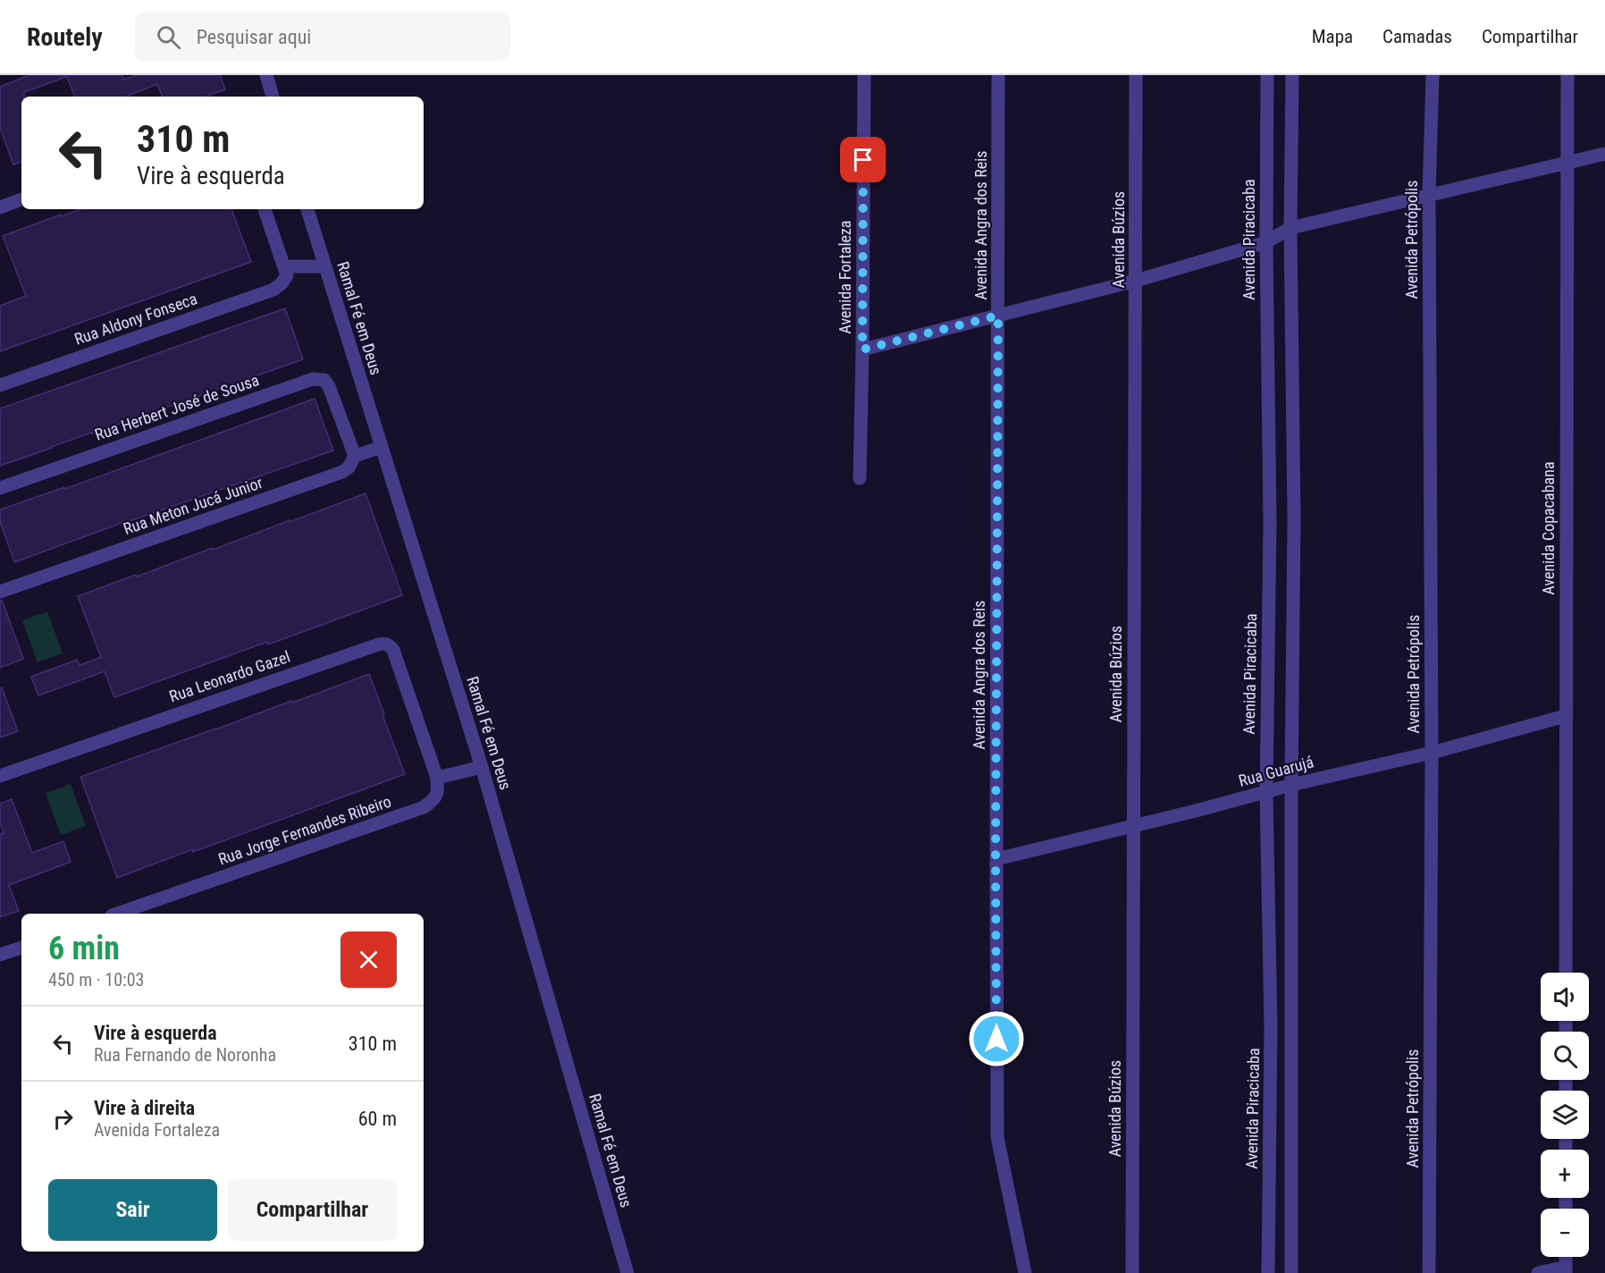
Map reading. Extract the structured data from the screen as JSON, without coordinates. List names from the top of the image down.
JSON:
{
  "streets": {
    "street": [
      "Avenida Angra dos Reis",
      "Avenida Búzios",
      "Avenida Piracicaba",
      "Avenida Petrópolis",
      "Avenida Fortaleza",
      "Ramal Fé em Deus",
      "Rua Aldony Fonseca",
      "Rua Herbert José de Sousa",
      "Rua Meton Jucá Junior",
      "Avenida Copacabana",
      "Rua Leonardo Gazel",
      "Rua Guarujá",
      "Rua Jorge Fernandes Ribeiro"
    ]
  },
  "crossings": [
    ["Avenida Angra dos Reis", "Rua Guarujá"],
    ["Avenida Búzios", "Rua Guarujá"],
    ["Avenida Piracicaba", "Rua Guarujá"],
    ["Avenida Petrópolis", "Rua Guarujá"],
    ["Rua Herbert José de Sousa", "Rua Meton Jucá Junior"],
    ["Avenida Copacabana", "Rua Guarujá"],
    ["Rua Leonardo Gazel", "Rua Jorge Fernandes Ribeiro"]
  ],
  "page": {
    "header": "Routely",
    "search": "Pesquisar aqui",
    "nav": ["Mapa", "Camadas", "Compartilhar"],
    "turn": ["310 m", "Vire à esquerda"],
    "heading": ["6 min", "450 m · 10:03"],
    "map_buttons": ["+", "−"],
    "list": [
      {
        "name": "Vire à esquerda",
        "note": "Rua Fernando de Noronha",
        "value": "310 m"
      },
      {
        "name": "Vire à direita",
        "note": "Avenida Fortaleza",
        "value": "60 m"
      }
    ],
    "buttons": ["Sair", "Compartilhar"]
  }
}
